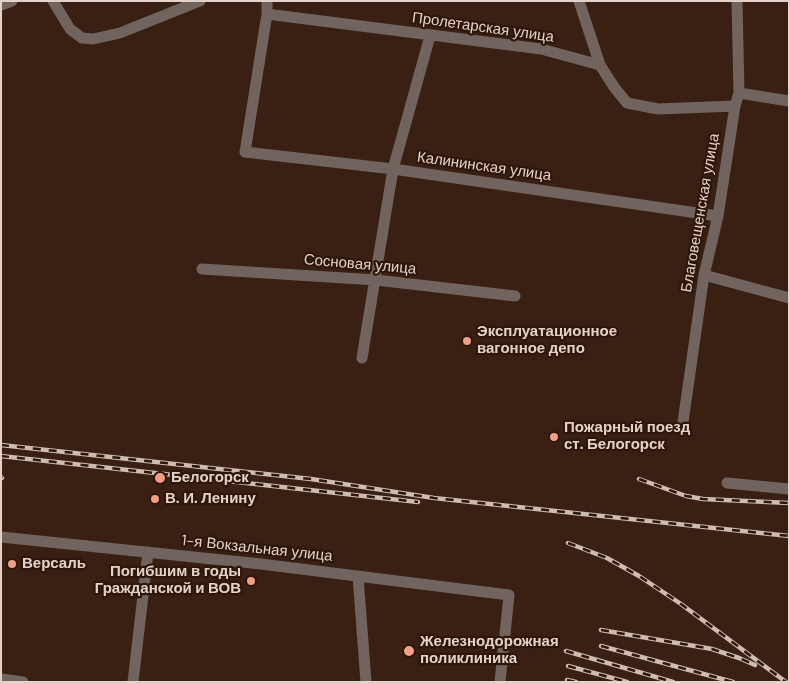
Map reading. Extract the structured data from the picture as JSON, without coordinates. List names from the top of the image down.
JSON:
{
  "streets": {
    "street": [
      "Пролетарская улица",
      "Калининская улица",
      "Благовещенская улица",
      "Сосновая улица",
      "1-я Вокзальная улица"
    ]
  },
  "crossings": [
    ["Пролетарская улица", "Калининская улица"],
    ["Калининская улица", "Благовещенская улица"]
  ],
  "places": [
    "Эксплуатационное вагонное депо",
    "Пожарный поезд ст. Белогорск",
    "Белогорск",
    "В. И. Ленину",
    "Версаль",
    "Погибшим в годы Гражданской и ВОВ",
    "Железнодорожная поликлиника"
  ]
}
